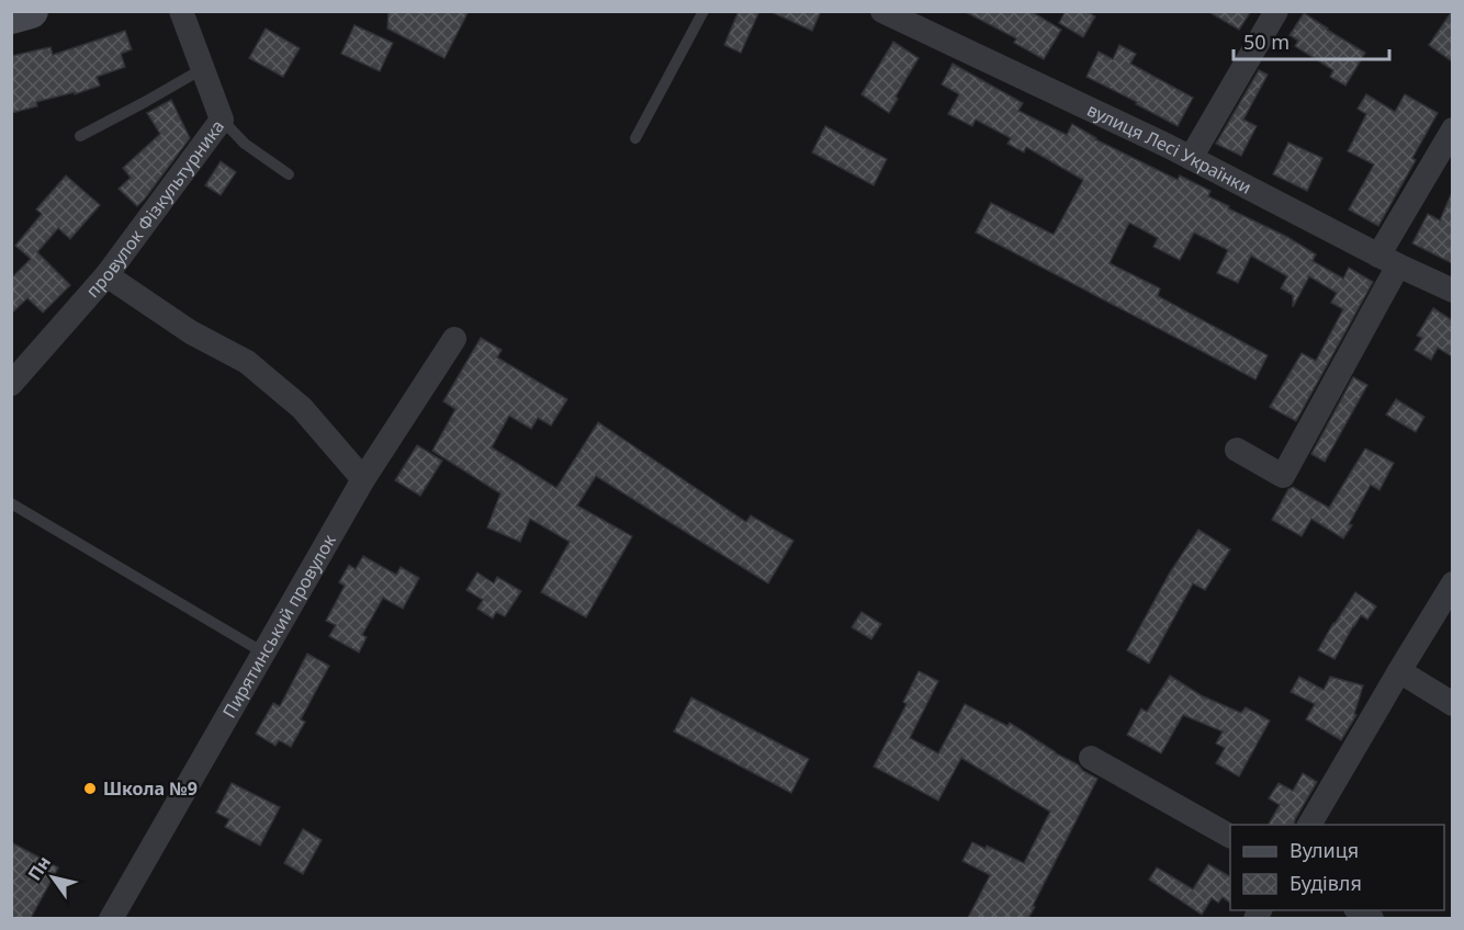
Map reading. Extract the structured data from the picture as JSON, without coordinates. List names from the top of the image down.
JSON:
{
  "streets": {
    "street": ["вулиця Лесі Українки", "провулок Фізкультурника", "Пирятинський провулок"]
  },
  "places": ["Школа №9"],
  "legend": ["Вулиця", "Будівля"],
  "scale_bar": "50 m",
  "north": "top left"
}
